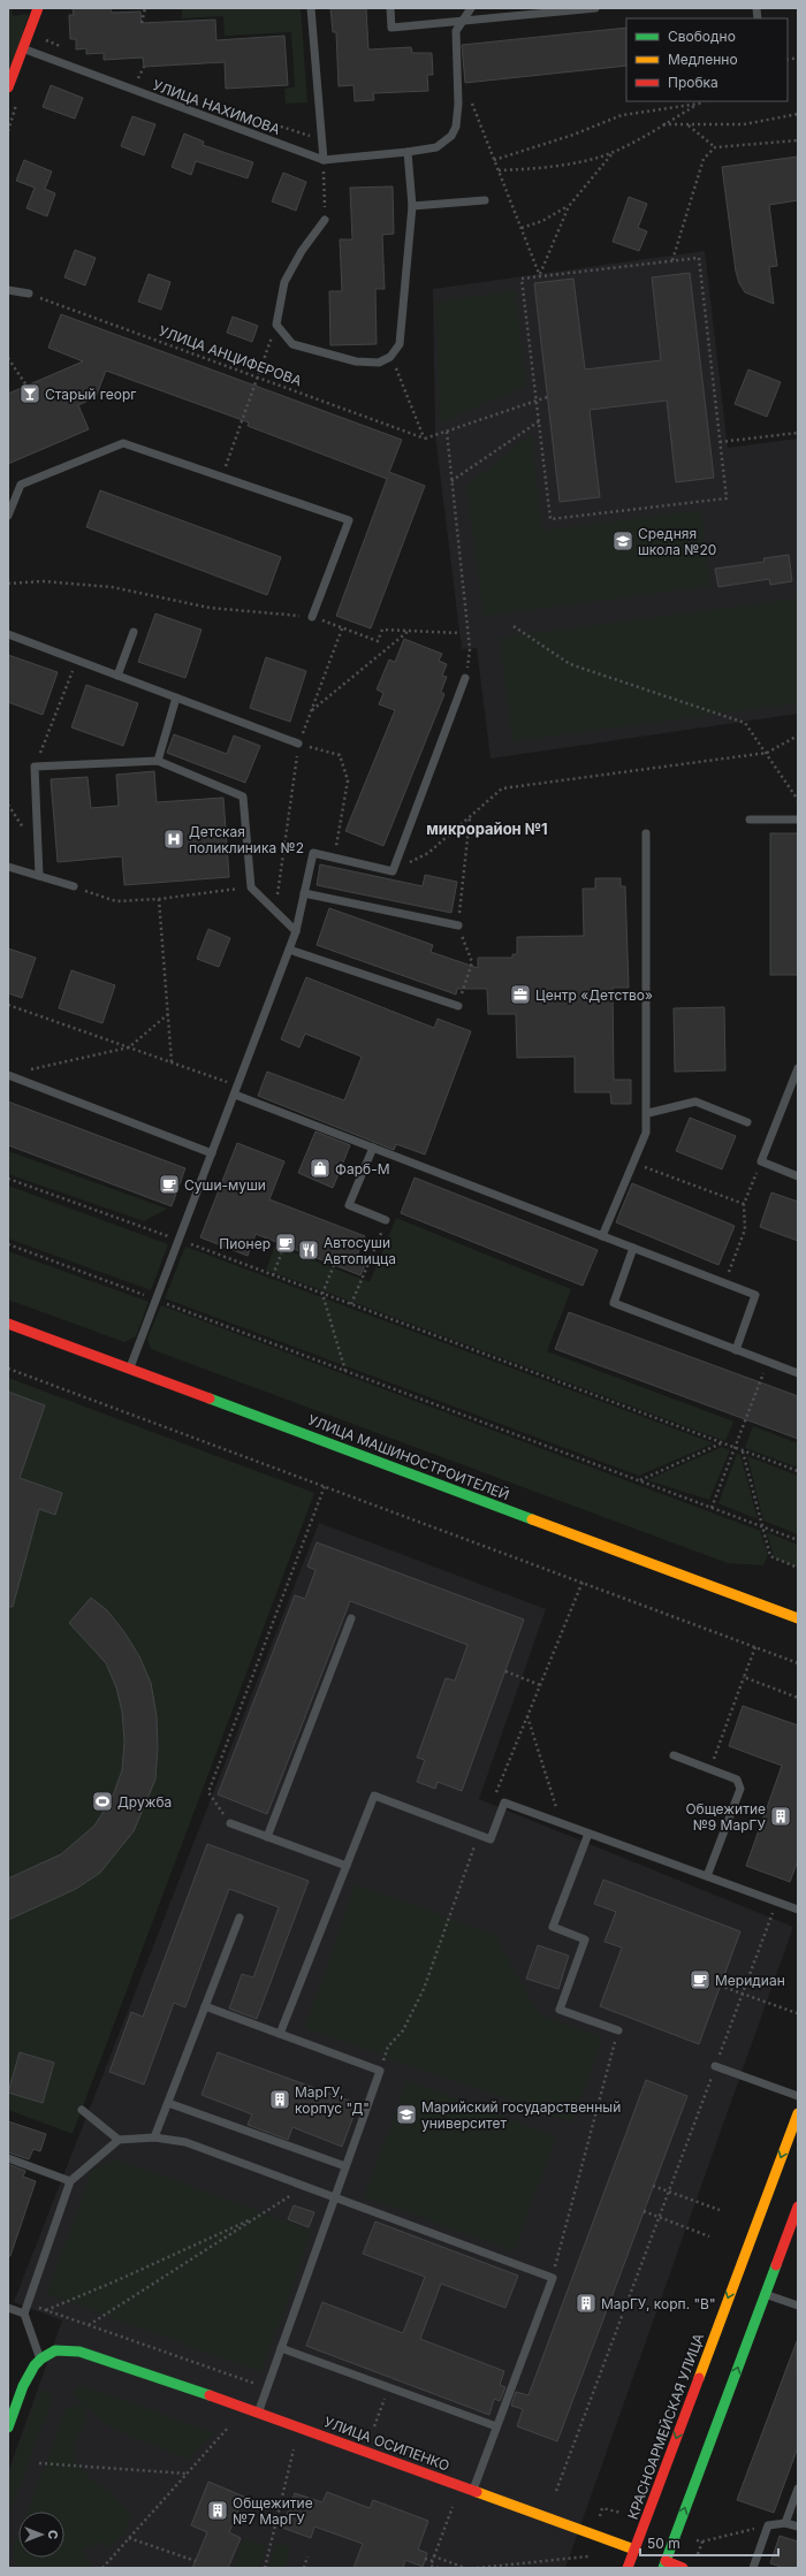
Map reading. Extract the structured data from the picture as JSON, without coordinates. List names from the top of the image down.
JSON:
{
  "streets": {
    "main road": ["УЛИЦА МАШИНОСТРОИТЕЛЕЙ", "КРАСНОАРМЕЙСКАЯ УЛИЦА", "УЛИЦА ОСИПЕНКО"],
    "lane": ["УЛИЦА НАХИМОВА"],
    "path": ["УЛИЦА АНЦИФЕРОВА"]
  },
  "crossings": [
    ["КРАСНОАРМЕЙСКАЯ УЛИЦА", "УЛИЦА ОСИПЕНКО"]
  ],
  "districts": ["микрорайон №1"],
  "places": {
    "bar": ["Старый георг"],
    "school or university": ["Средняя школа №20", "Марийский государственный университет"],
    "hospital": ["Детская поликлиника №2"],
    "office": ["Центр «Детство»"],
    "shop": ["Фарб-М"],
    "cafe": ["Суши-муши", "Пионер", "Меридиан"],
    "restaurant": ["Автосуши Автопицца"],
    "sports": ["Дружба"],
    "building": [
      "Общежитие №9 МарГУ",
      "МарГУ, корпус \"Д\"",
      "МарГУ, корп. \"В\"",
      "Общежитие №7 МарГУ"
    ]
  },
  "legend": ["Свободно", "Медленно", "Пробка"],
  "scale_bar": "50 m",
  "north": "right"
}
